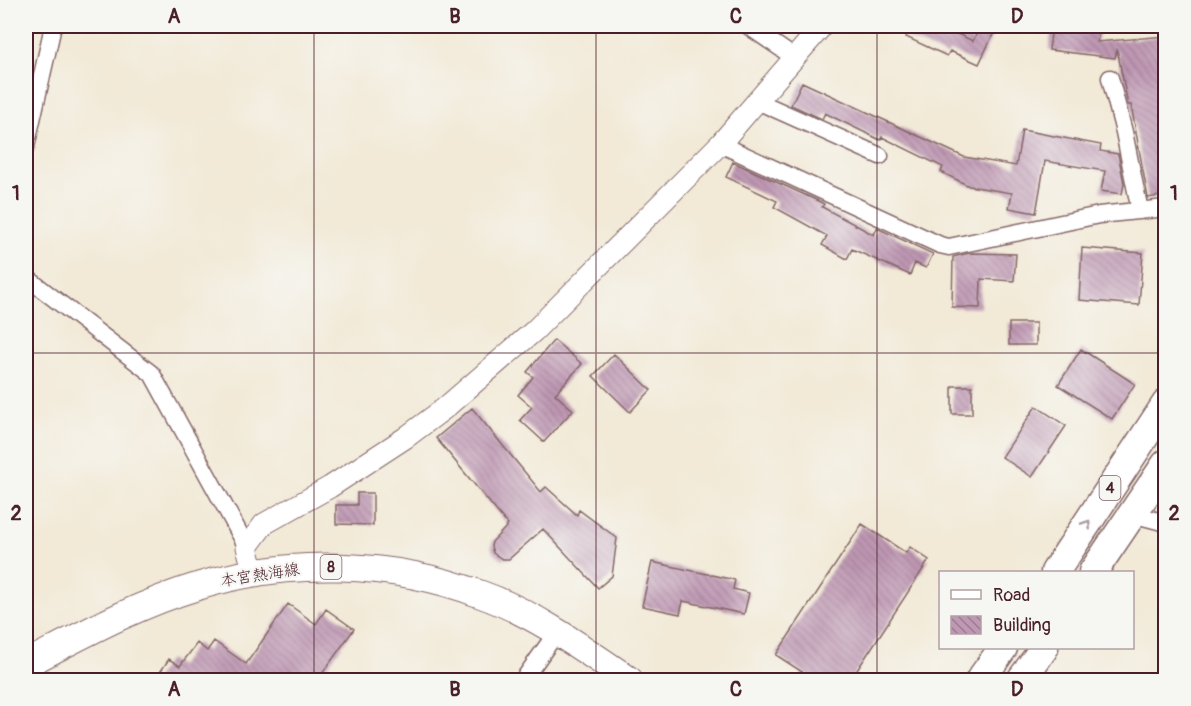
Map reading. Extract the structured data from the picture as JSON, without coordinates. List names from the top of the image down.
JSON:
{
  "streets": {
    "highway": ["4"],
    "main road": ["8", "本宮熱海線"]
  },
  "legend": ["Road", "Building"],
  "grid": {
    "columns": [
      "A",
      "B",
      "C",
      "D"
    ],
    "rows": ["1", "2"]
  }
}
